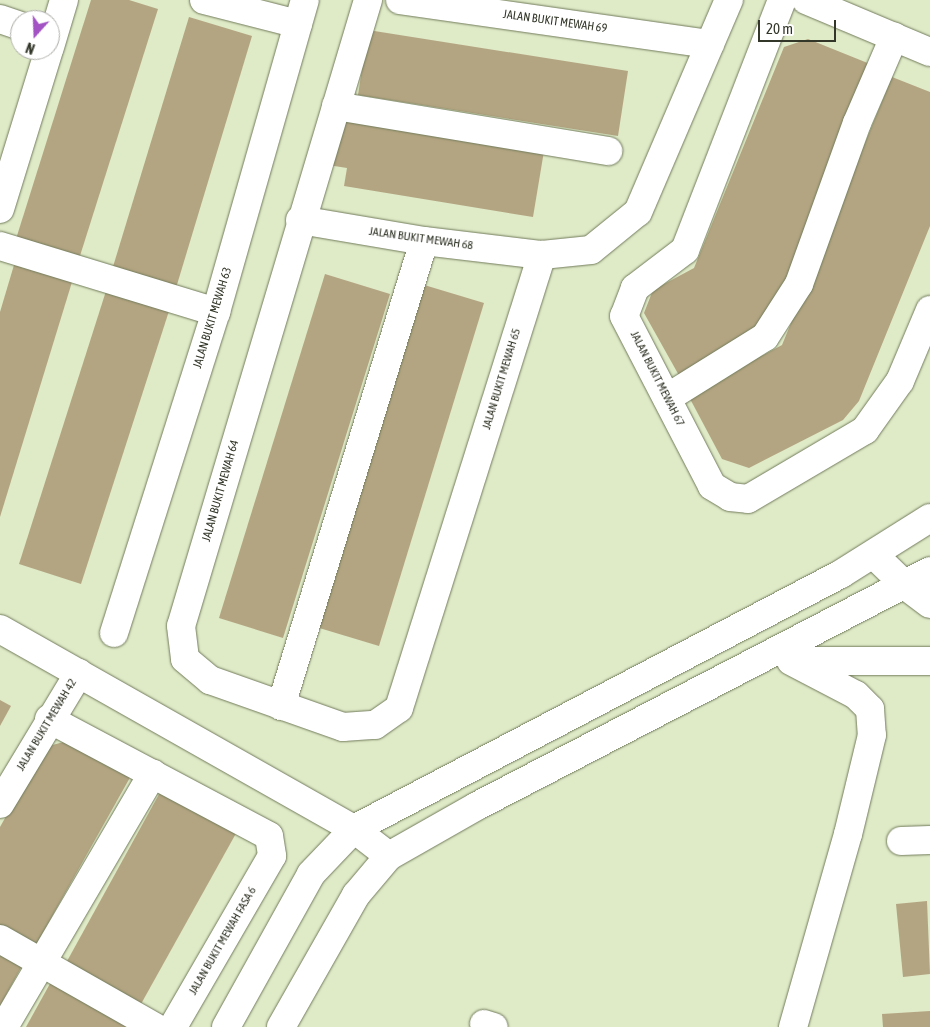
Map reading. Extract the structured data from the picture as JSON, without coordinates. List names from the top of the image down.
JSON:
{
  "streets": {
    "street": [
      "JALAN BUKIT MEWAH 69",
      "JALAN BUKIT MEWAH 68",
      "JALAN BUKIT MEWAH 63",
      "JALAN BUKIT MEWAH 65",
      "JALAN BUKIT MEWAH 67",
      "JALAN BUKIT MEWAH 64",
      "JALAN BUKIT MEWAH 42",
      "JALAN BUKIT MEWAH FASA 6"
    ]
  },
  "crossings": [
    ["JALAN BUKIT MEWAH 68", "JALAN BUKIT MEWAH 65"],
    ["JALAN BUKIT MEWAH 68", "JALAN BUKIT MEWAH 64"],
    ["JALAN BUKIT MEWAH 65", "JALAN BUKIT MEWAH 64"]
  ],
  "scale_bar": "20 m",
  "north": "bottom"
}
